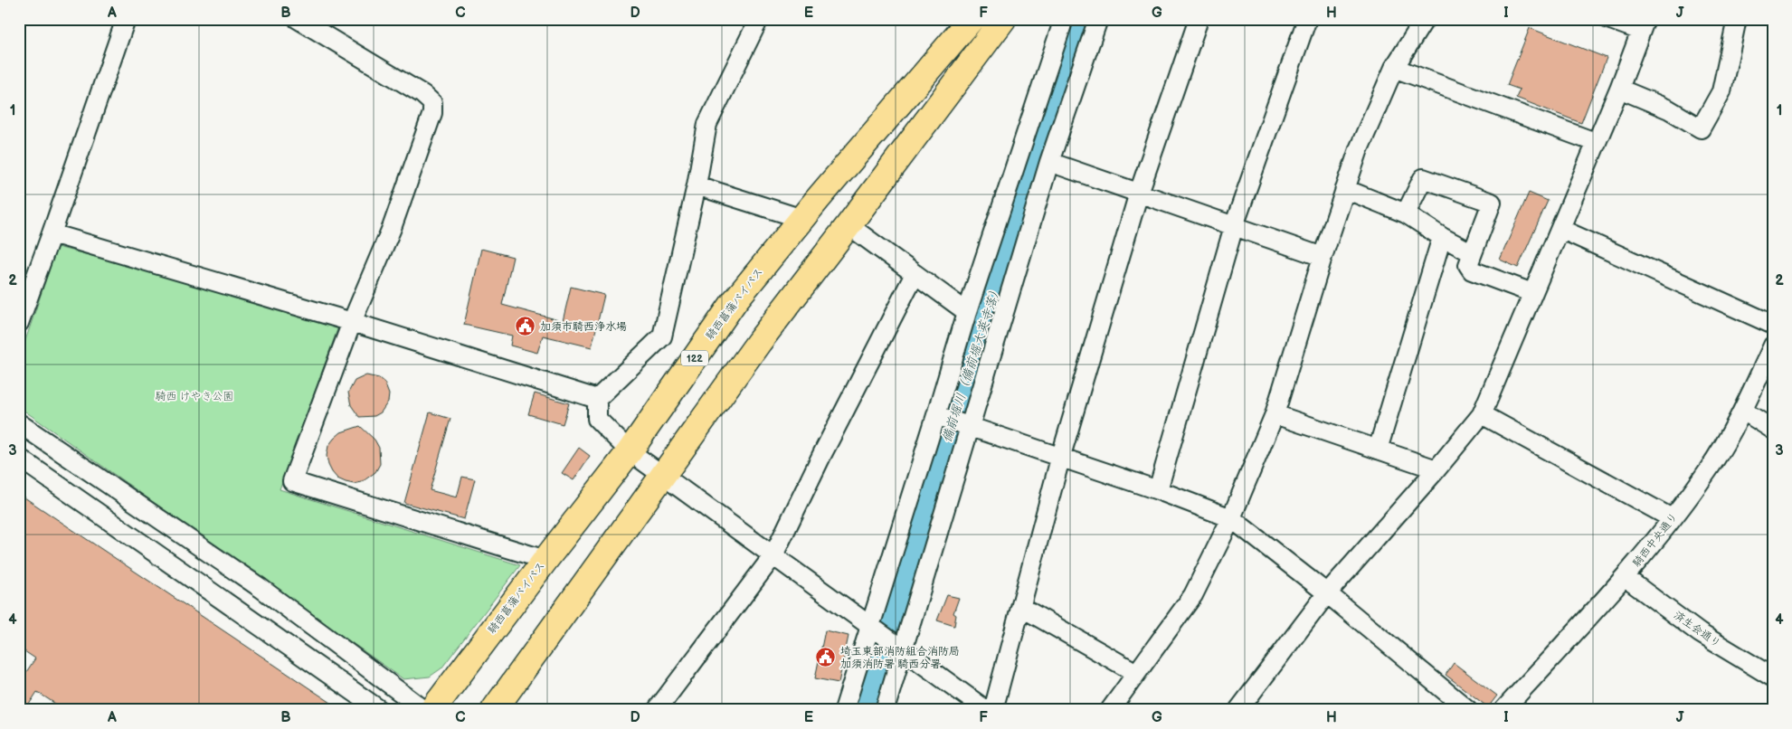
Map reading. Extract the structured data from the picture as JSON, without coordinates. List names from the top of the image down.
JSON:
{
  "streets": {
    "highway": ["騎西菖蒲バイパス", "122"],
    "street": ["騎西中央通り", "済生会通り"]
  },
  "crossings": [
    ["騎西中央通り", "済生会通り"]
  ],
  "water": ["備前堀川（備前堀大英寺落）"],
  "parks": ["騎西 けやき公園"],
  "places": {
    "public building": ["加須市騎西浄水場", "埼玉東部消防組合消防局 加須消防署 騎西分署"]
  },
  "grid": {
    "columns": [
      "A",
      "B",
      "C",
      "D",
      "E",
      "F",
      "G",
      "H",
      "I",
      "J"
    ],
    "rows": [
      "1",
      "2",
      "3",
      "4"
    ]
  }
}
